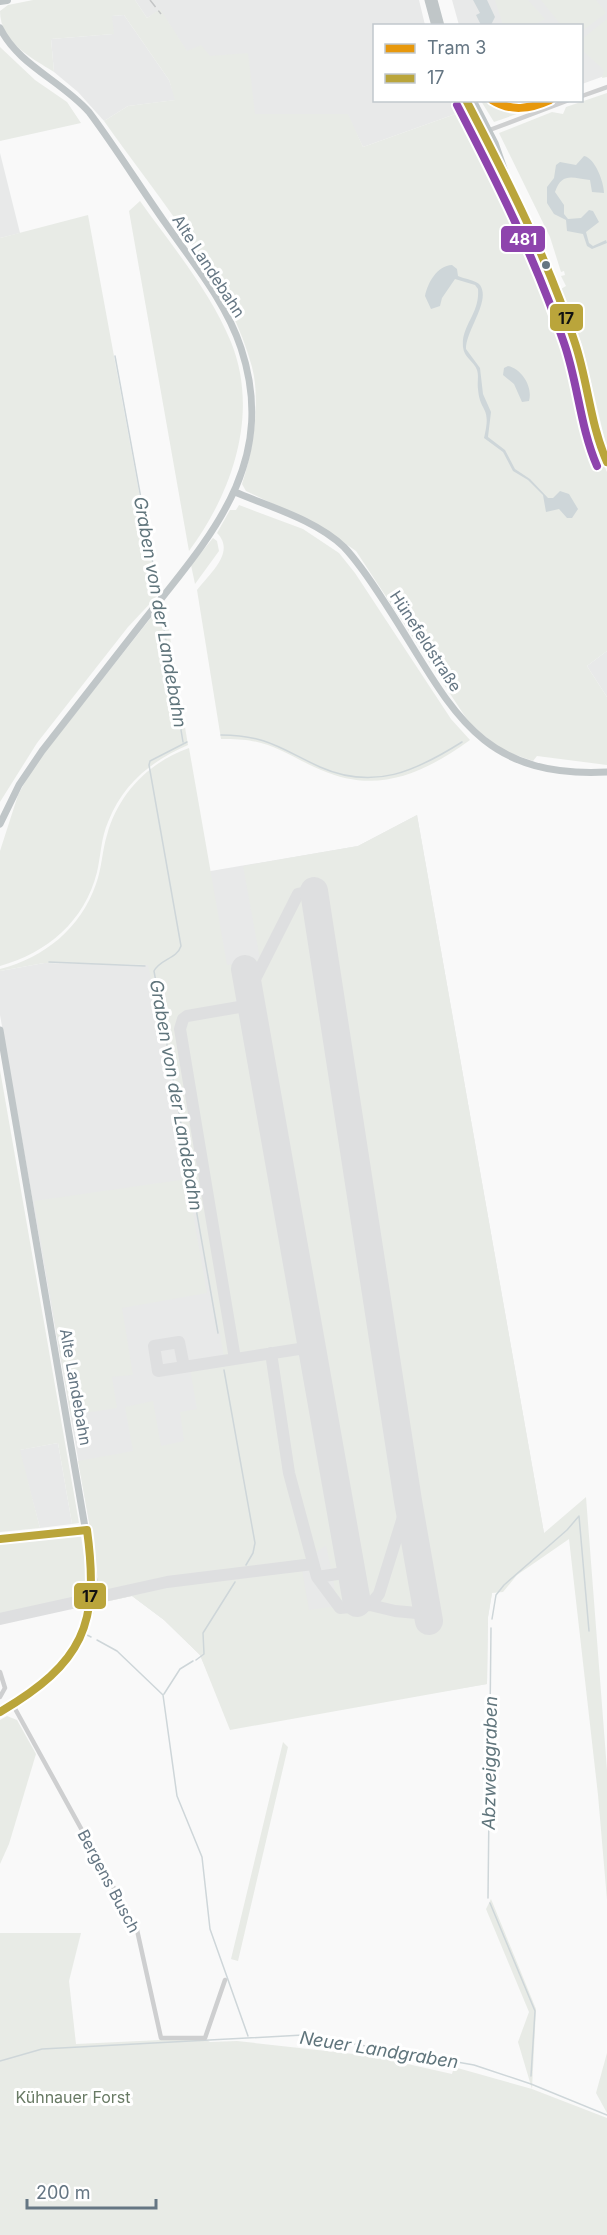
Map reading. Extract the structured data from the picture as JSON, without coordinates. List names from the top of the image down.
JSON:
{
  "streets": {
    "main road": ["Alte Landebahn", "Hünefeldstraße"],
    "street": ["Bergens Busch"]
  },
  "crossings": [
    ["Alte Landebahn", "Hünefeldstraße"],
    ["Alte Landebahn", "Bergens Busch"]
  ],
  "water": ["Graben von der Landebahn", "Abzweiggraben", "Neuer Landgraben"],
  "parks": ["Kühnauer Forst"],
  "lines": ["tram line 3", "transit line 17", "transit line 481"],
  "legend": ["Tram 3", "17"],
  "scale_bar": "200 m"
}
